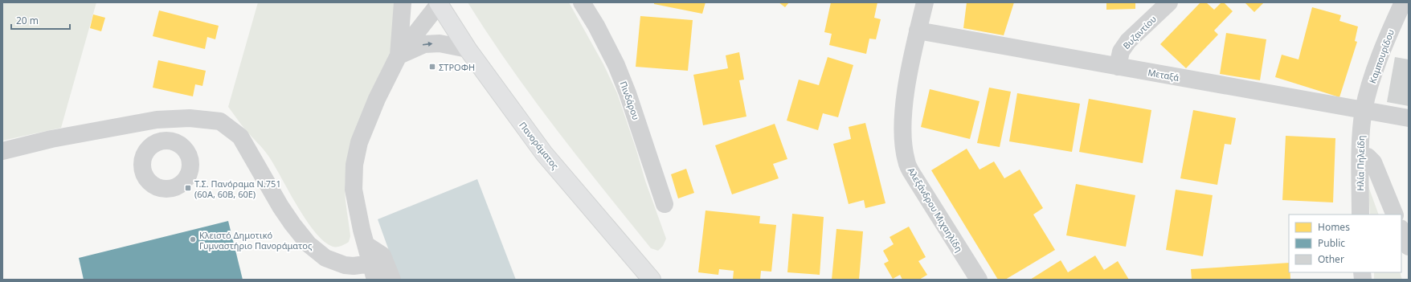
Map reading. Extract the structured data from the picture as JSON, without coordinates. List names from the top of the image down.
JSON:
{
  "streets": {
    "main road": ["Πανοράματος"],
    "street": [
      "Βυζαντίου",
      "Καμπουρίδου",
      "Μεταξά",
      "Πινδάρου",
      "Ηλία Πηλείδη",
      "Aλεξάνδρου Mιχαηλίδη"
    ]
  },
  "crossings": [
    ["Βυζαντίου", "Μεταξά"],
    ["Καμπουρίδου", "Μεταξά"],
    ["Καμπουρίδου", "Ηλία Πηλείδη"],
    ["Μεταξά", "Ηλία Πηλείδη"],
    ["Μεταξά", "Aλεξάνδρου Mιχαηλίδη"]
  ],
  "places": {
    "transit": ["ΣΤΡΟΦΗ", "Τ.Σ. Πανόραμα Ν.751 (60A, 60B, 60E)"],
    "other": ["Κλειστό Δημοτικό Γυμναστήριο Πανοράματος"]
  },
  "legend": ["Homes", "Public", "Other"],
  "scale_bar": "20 m"
}
